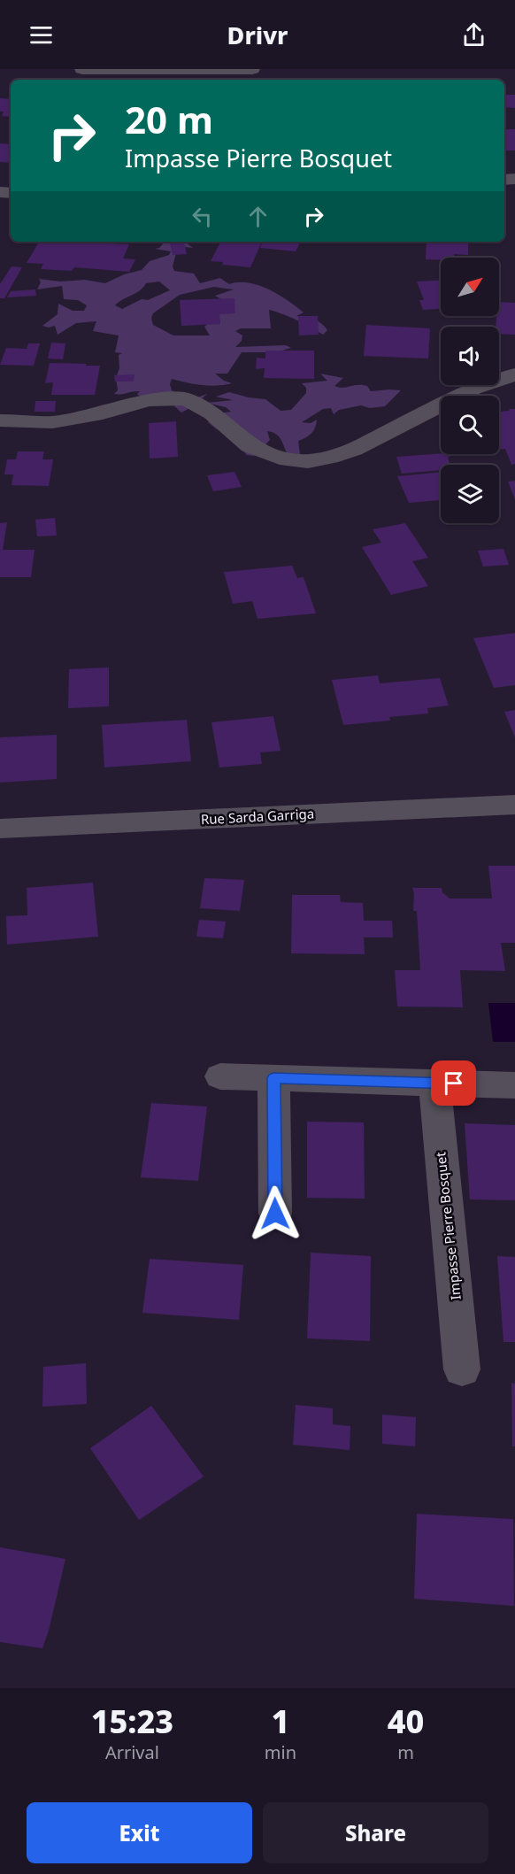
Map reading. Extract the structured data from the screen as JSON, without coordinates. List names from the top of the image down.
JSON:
{
  "streets": {
    "street": ["Rue Sarda Garriga", "Impasse Pierre Bosquet"]
  },
  "north": "top right",
  "page": {
    "header": "Drivr",
    "turn": ["20 m", "Impasse Pierre Bosquet"],
    "eta": [
      "15:23",
      "Arrival",
      "1",
      "min",
      "40",
      "m"
    ],
    "buttons": ["Exit", "Share"]
  }
}
